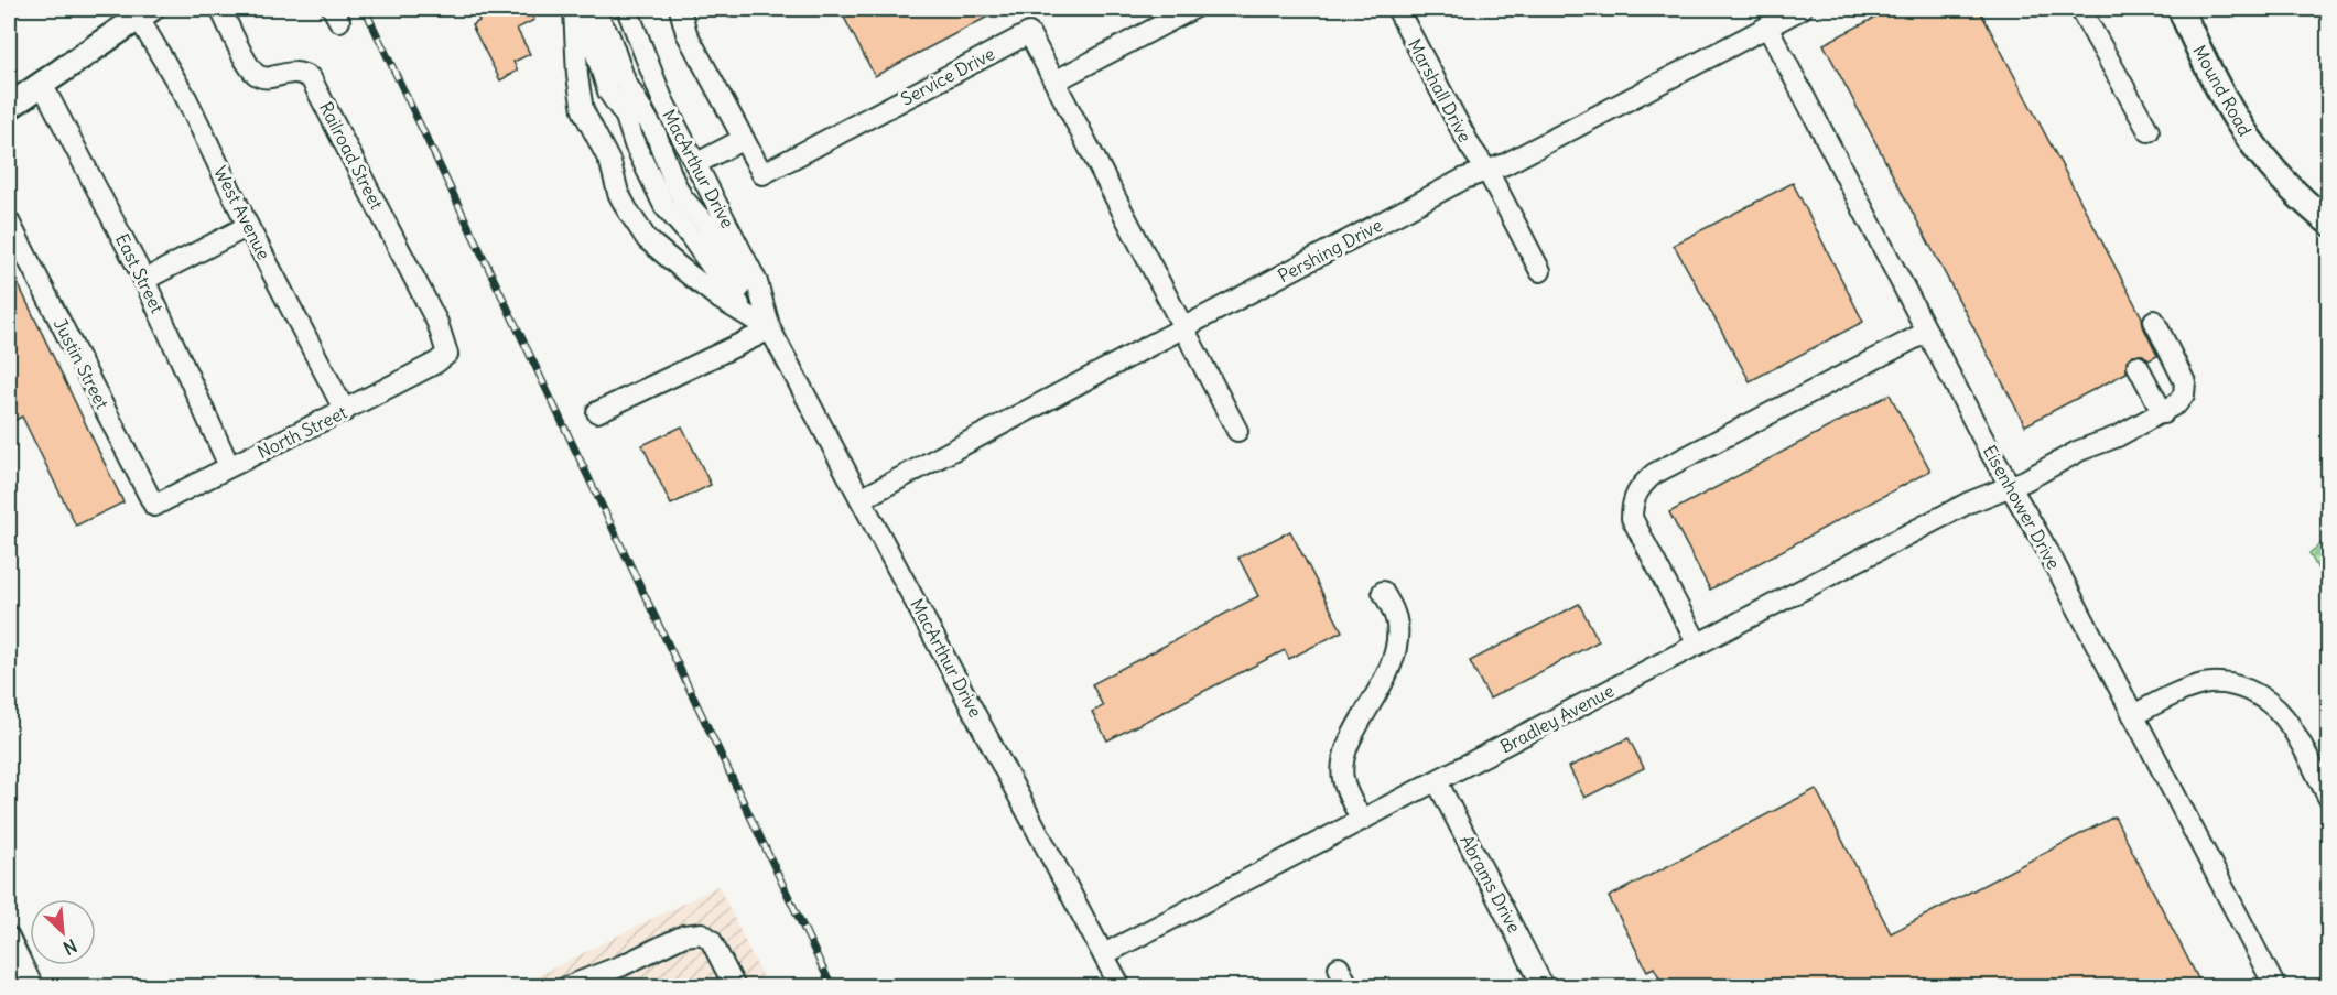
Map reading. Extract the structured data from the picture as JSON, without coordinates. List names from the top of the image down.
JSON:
{
  "streets": {
    "main road": ["Mound Road"],
    "street": [
      "Service Drive",
      "Marshall Drive",
      "Railroad Street",
      "MacArthur Drive",
      "West Avenue",
      "Pershing Drive",
      "East Street",
      "Justin Street",
      "North Street",
      "Eisenhower Drive",
      "Bradley Avenue",
      "Abrams Drive"
    ]
  },
  "crossings": [
    ["Marshall Drive", "Pershing Drive"],
    ["Railroad Street", "North Street"],
    ["MacArthur Drive", "Pershing Drive"],
    ["MacArthur Drive", "Bradley Avenue"],
    ["West Avenue", "North Street"],
    ["Pershing Drive", "Eisenhower Drive"],
    ["East Street", "North Street"],
    ["Justin Street", "North Street"],
    ["Eisenhower Drive", "Bradley Avenue"],
    ["Bradley Avenue", "Abrams Drive"]
  ],
  "north": "bottom right"
}
